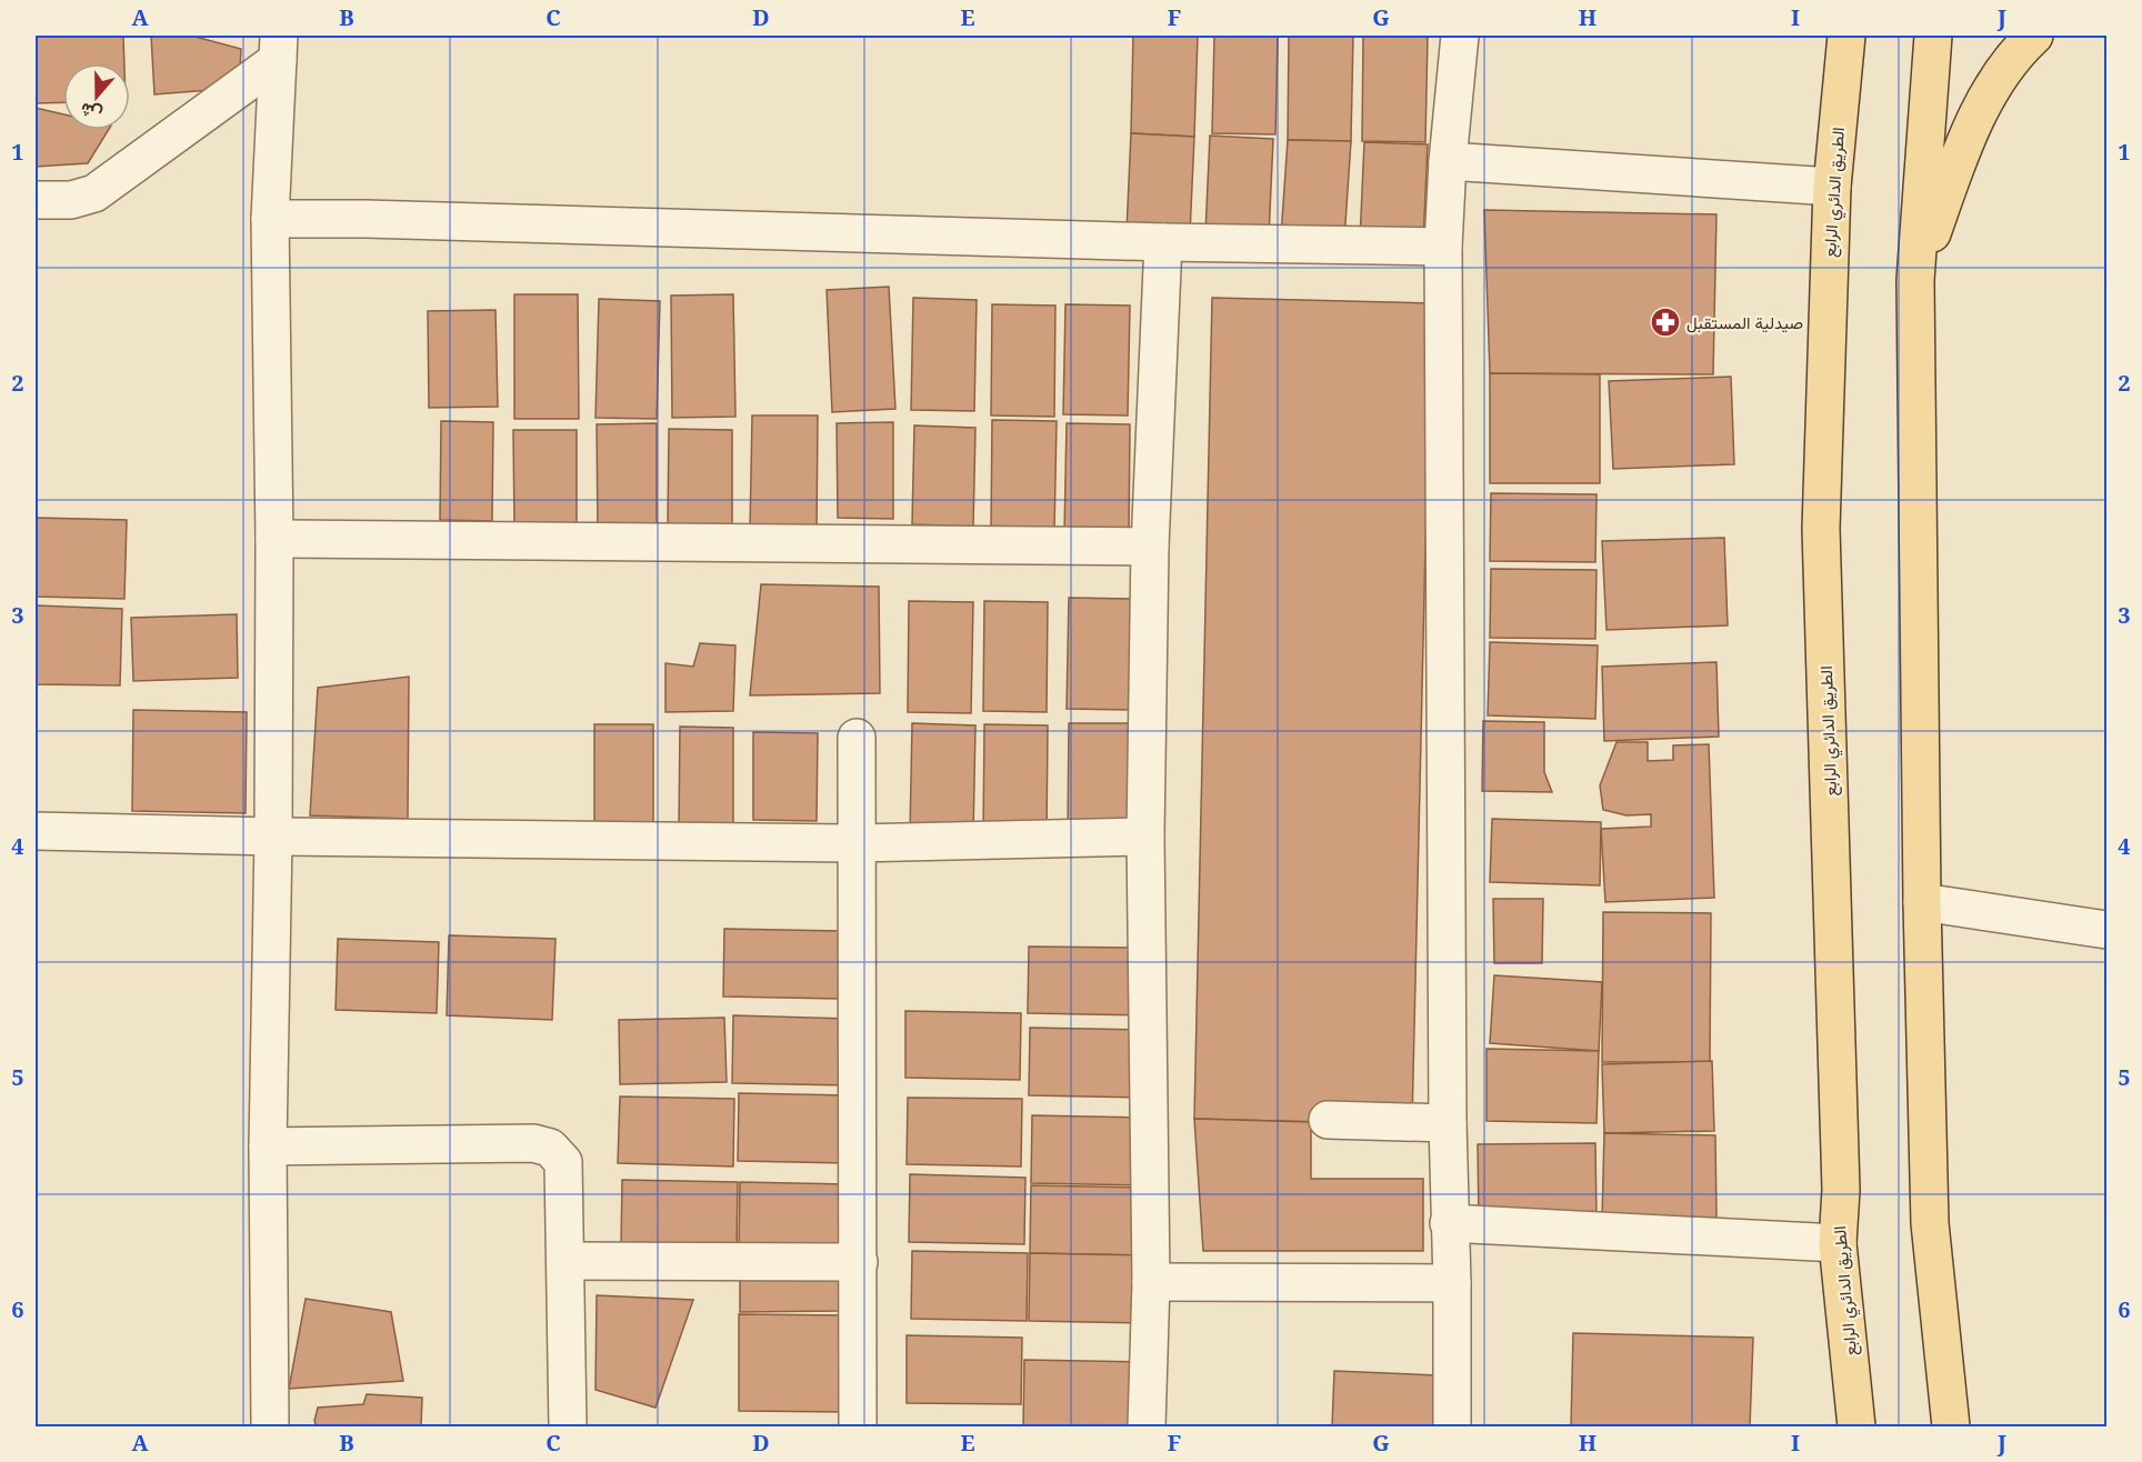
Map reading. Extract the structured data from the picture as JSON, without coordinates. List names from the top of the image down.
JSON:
{
  "streets": {
    "main road": ["الطريق الدائري الرابع"]
  },
  "places": {
    "pharmacy": ["صيدلية المستقبل"]
  },
  "north": "bottom",
  "grid": {
    "columns": [
      "A",
      "B",
      "C",
      "D",
      "E",
      "F",
      "G",
      "H",
      "I",
      "J"
    ],
    "rows": [
      "1",
      "2",
      "3",
      "4",
      "5",
      "6"
    ]
  }
}
